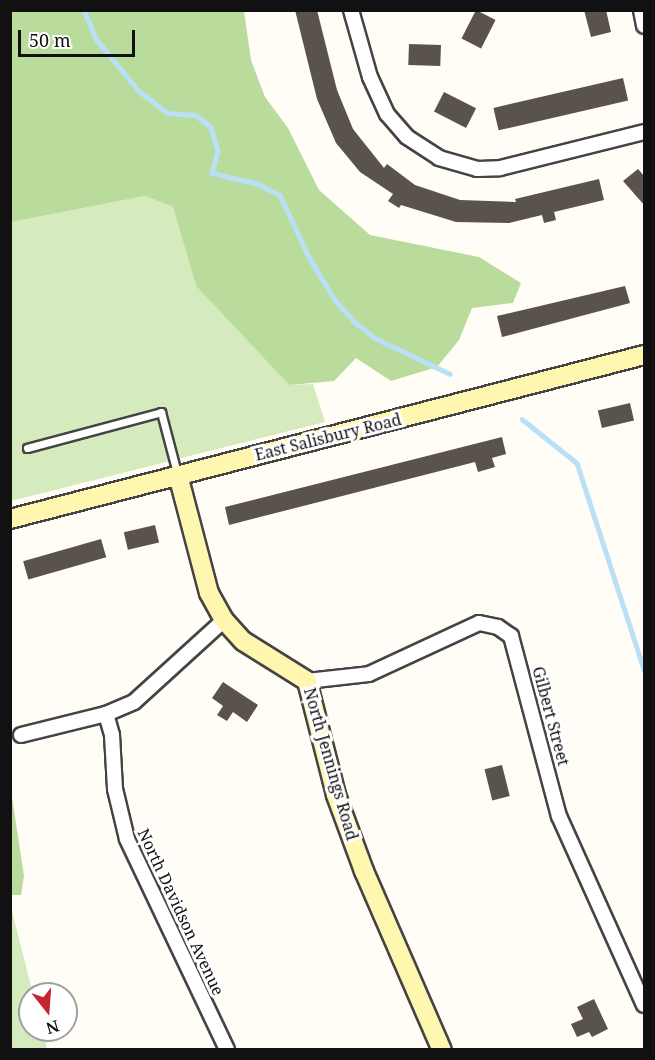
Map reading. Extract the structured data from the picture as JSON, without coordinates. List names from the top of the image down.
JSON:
{
  "streets": {
    "street": [
      "East Salisbury Road",
      "Gilbert Street",
      "North Jennings Road",
      "North Davidson Avenue"
    ]
  },
  "crossings": [
    ["East Salisbury Road", "North Jennings Road"],
    ["Gilbert Street", "North Jennings Road"]
  ],
  "scale_bar": "50 m",
  "north": "bottom"
}
